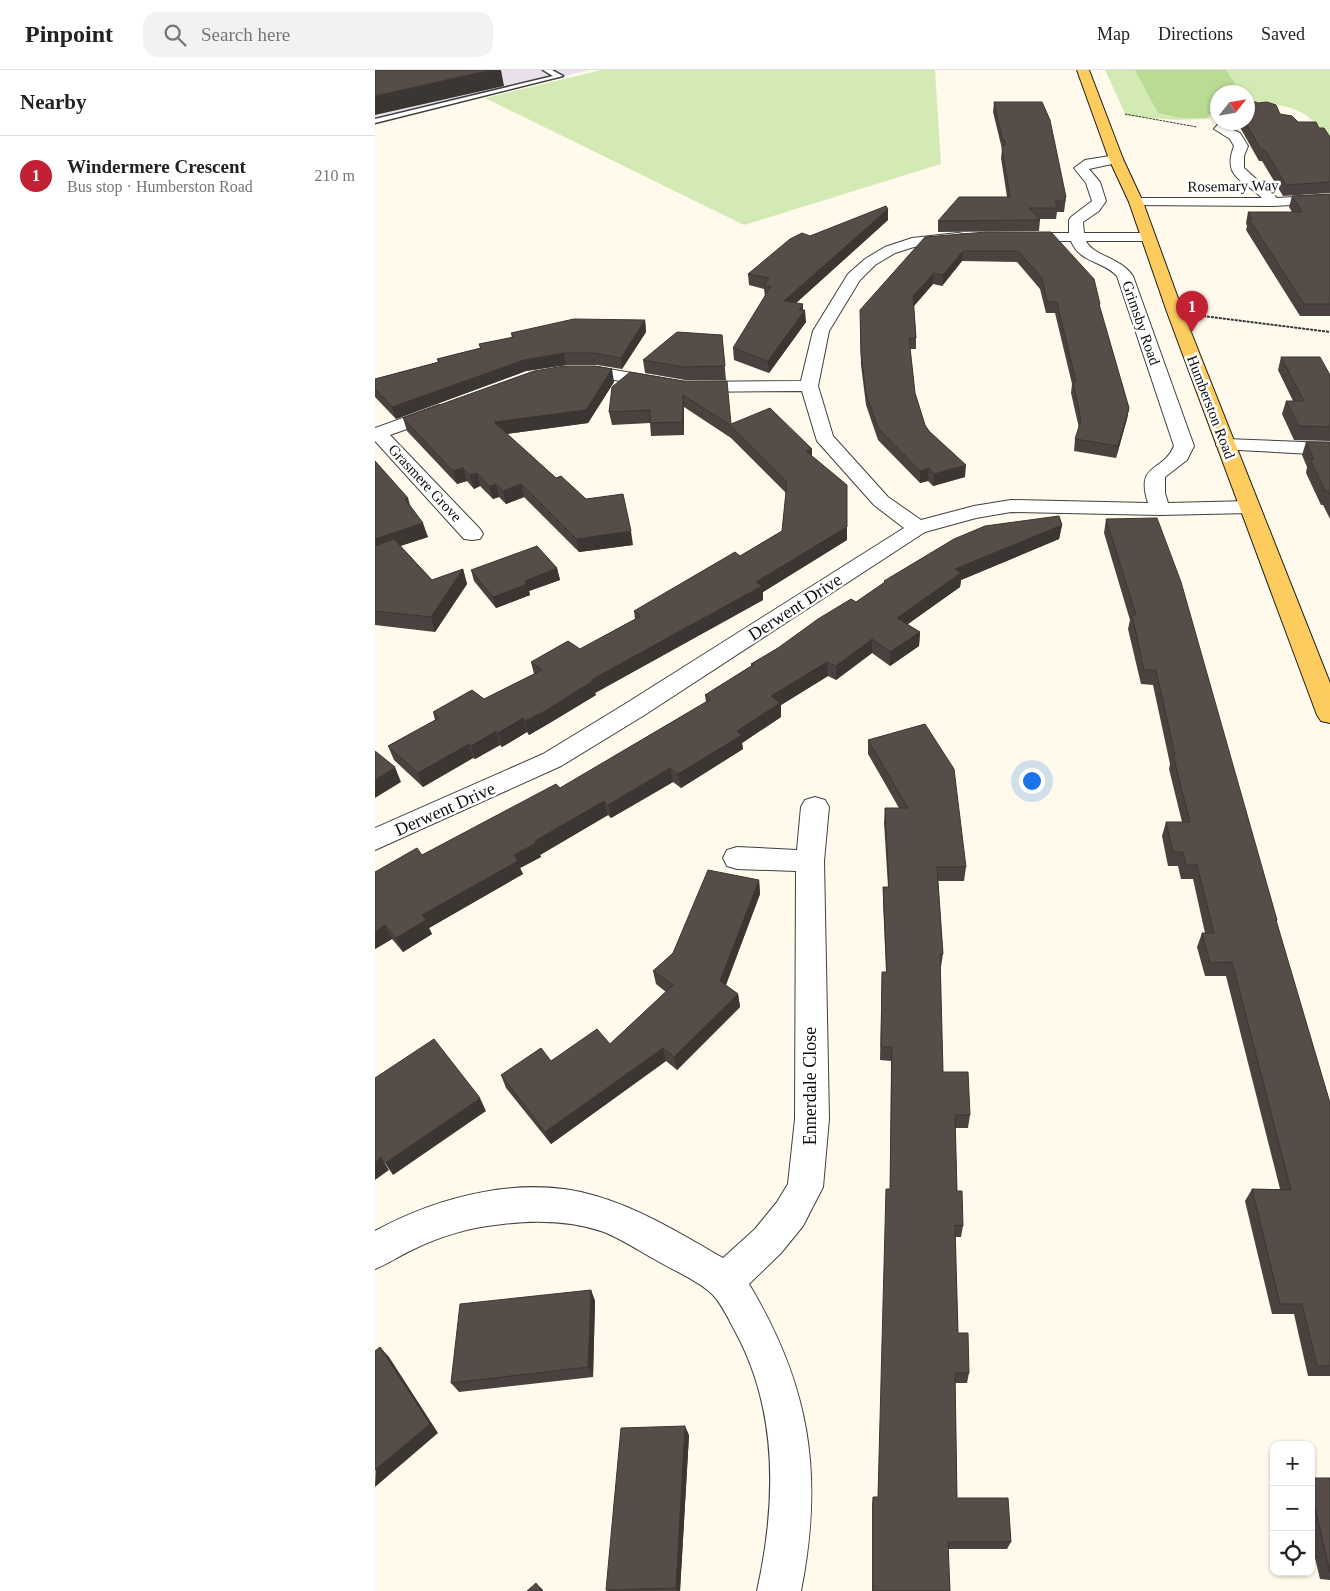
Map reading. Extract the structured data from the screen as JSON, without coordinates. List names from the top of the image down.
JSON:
{
  "streets": {
    "main road": ["Humberston Road"],
    "street": [
      "Rosemary Way",
      "Grimsby Road",
      "Grasmere Grove",
      "Derwent Drive",
      "Ennerdale Close"
    ]
  },
  "crossings": [
    ["Rosemary Way", "Humberston Road"],
    ["Grimsby Road", "Derwent Drive"],
    ["Humberston Road", "Derwent Drive"]
  ],
  "north": "top right",
  "page": {
    "header": "Pinpoint",
    "search": "Search here",
    "nav": ["Map", "Directions", "Saved"],
    "heading": "Nearby",
    "list": [
      {
        "mark": "1",
        "name": "Windermere Crescent",
        "note": "Bus stop · Humberston Road",
        "value": "210 m"
      }
    ],
    "pins": "1",
    "map_buttons": ["+", "−"]
  }
}
